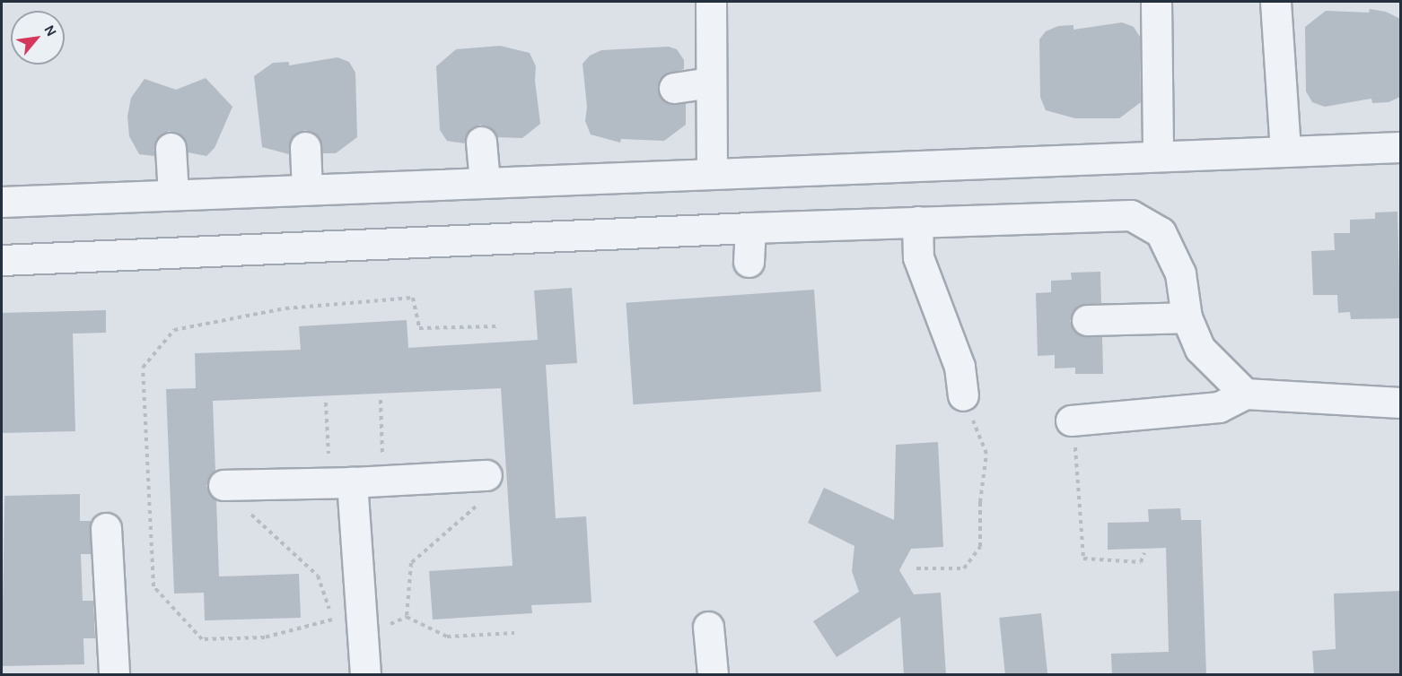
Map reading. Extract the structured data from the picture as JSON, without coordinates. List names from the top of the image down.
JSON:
{
  "north": "top right"
}
